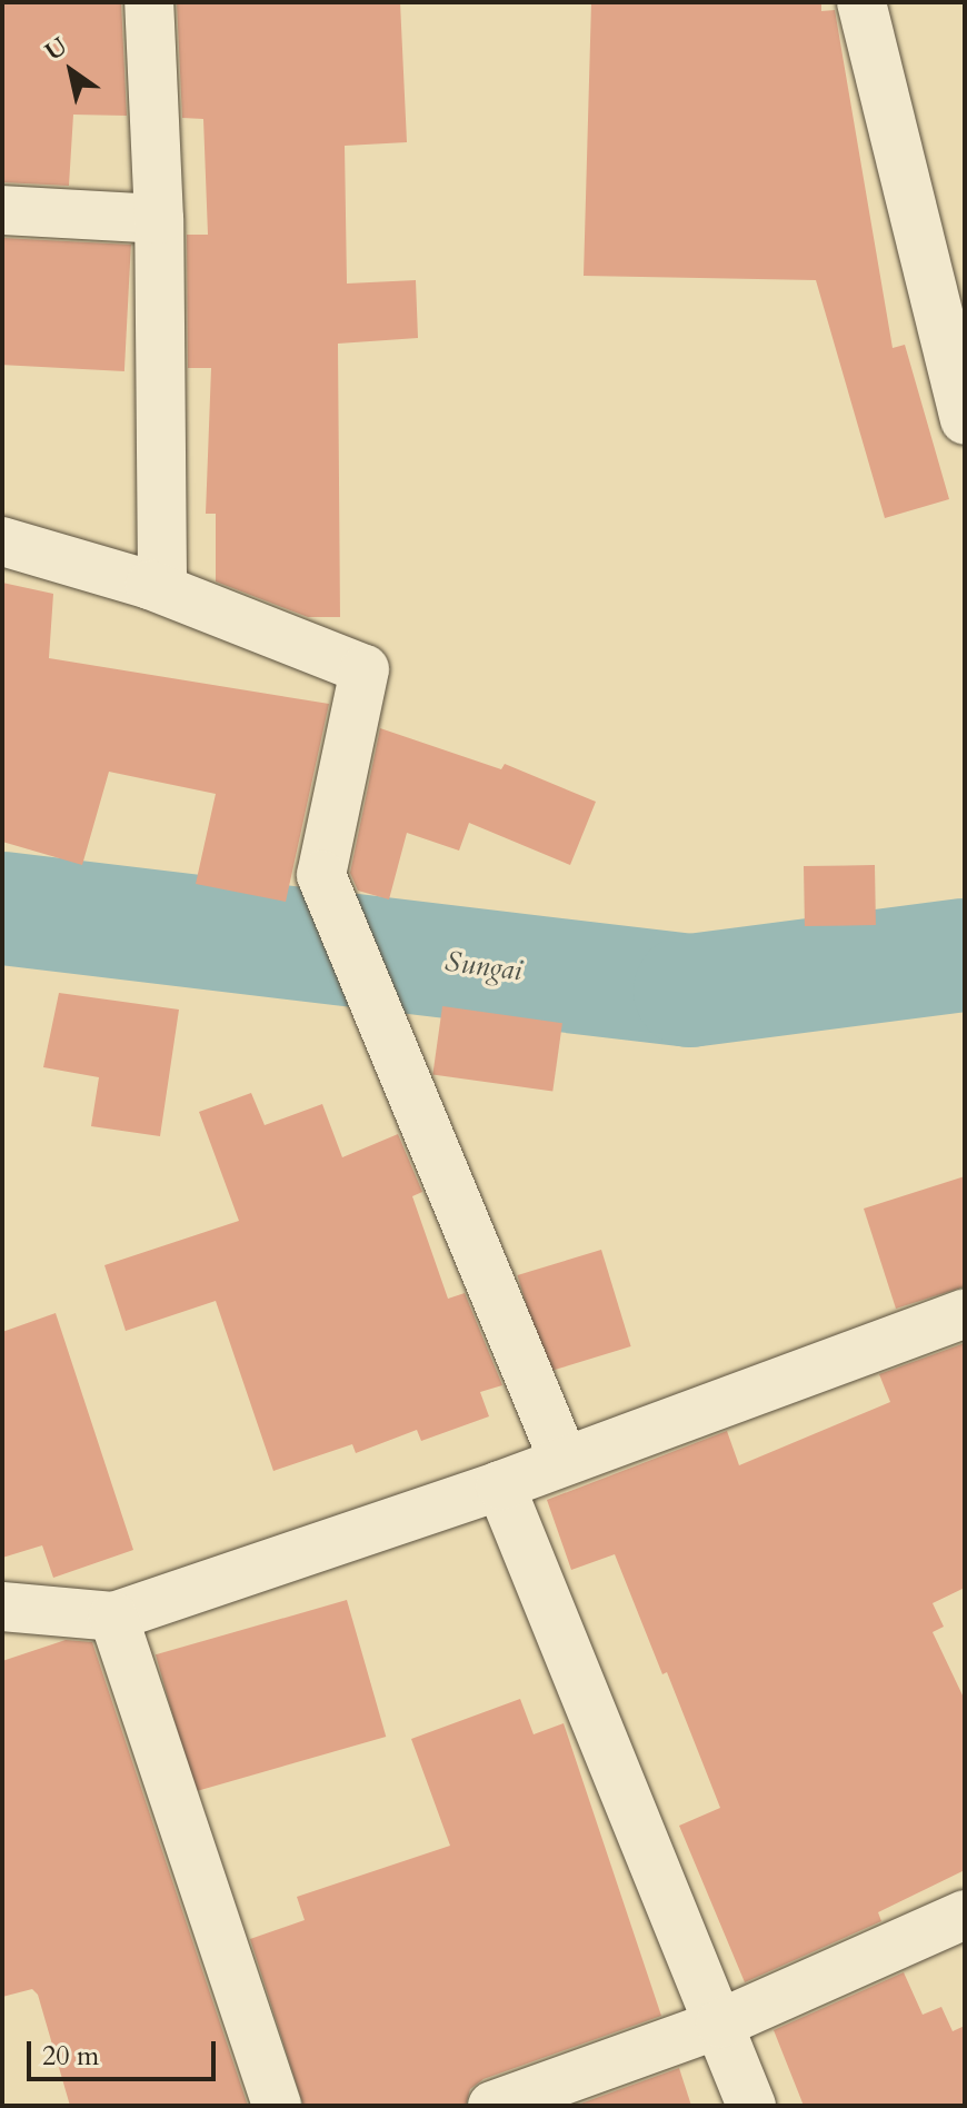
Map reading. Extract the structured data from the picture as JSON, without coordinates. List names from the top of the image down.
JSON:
{
  "water": ["Sungai"],
  "scale_bar": "20 m",
  "north": "top left"
}
